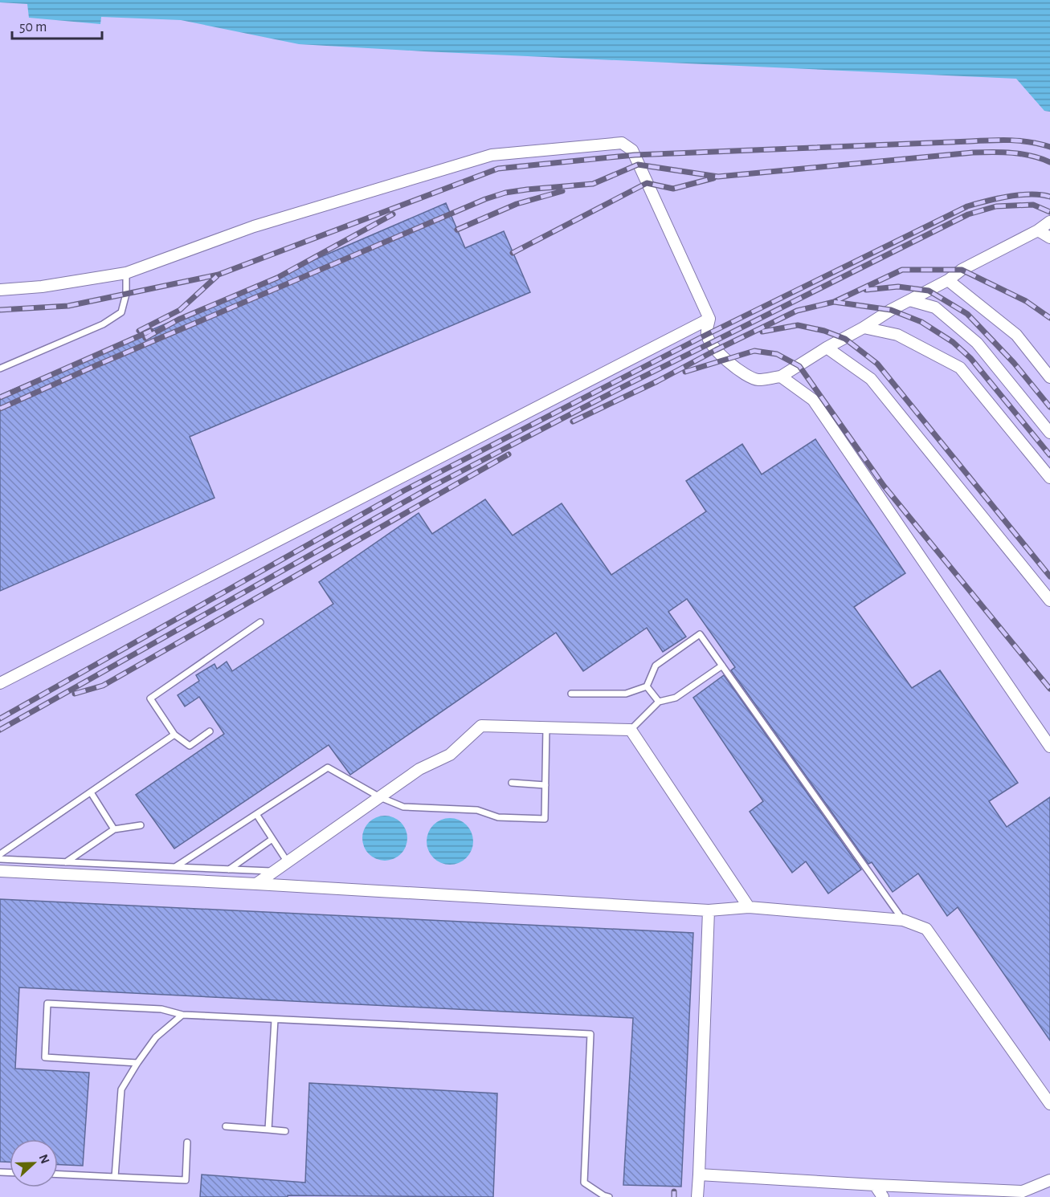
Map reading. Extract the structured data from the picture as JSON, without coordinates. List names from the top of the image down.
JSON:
{
  "scale_bar": "50 m",
  "north": "right"
}
